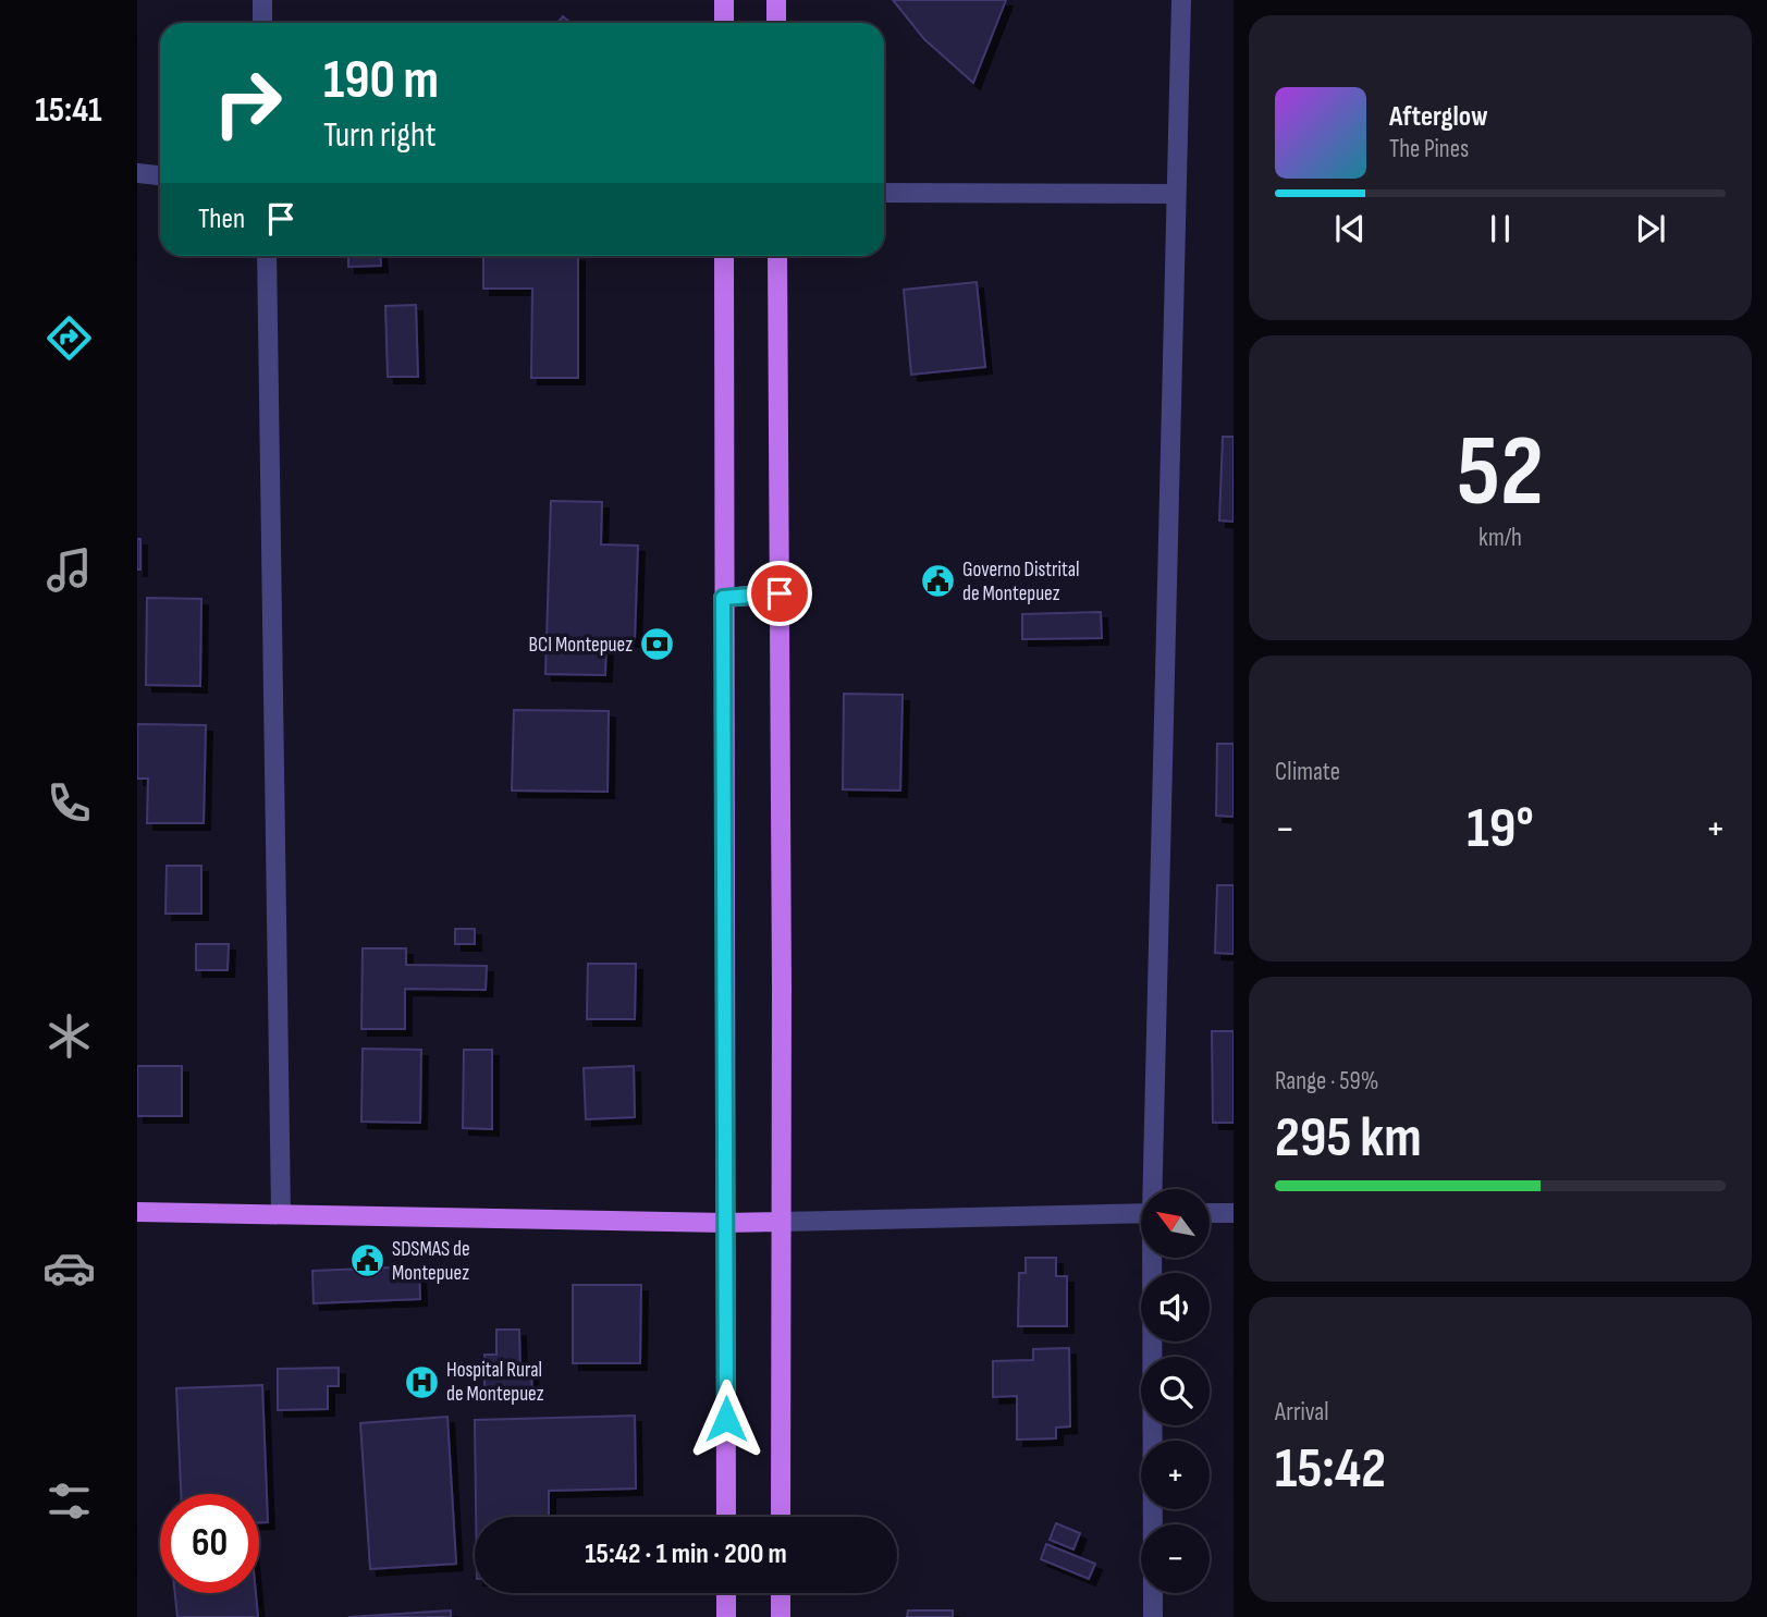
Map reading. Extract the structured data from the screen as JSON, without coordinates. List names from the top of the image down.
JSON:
{
  "places": {
    "public building": ["Governo Distrital de Montepuez", "SDSMAS de Montepuez"],
    "bank": ["BCI Montepuez"],
    "hospital": ["Hospital Rural de Montepuez"]
  },
  "north": "top left",
  "page": {
    "tabs": "15:41",
    "turn": ["190 m", "Turn right"],
    "song": ["Afterglow", "The Pines"],
    "then": "Then",
    "tile": [
      ["52", "km/h"],
      "Climate",
      ["Range · 59%", "295 km"],
      ["Arrival", "15:42"]
    ],
    "heat": ["−", "19°", "+"],
    "map_buttons": ["+", "−"],
    "limit": "60",
    "trip": "15:42 · 1 min · 200 m"
  }
}
